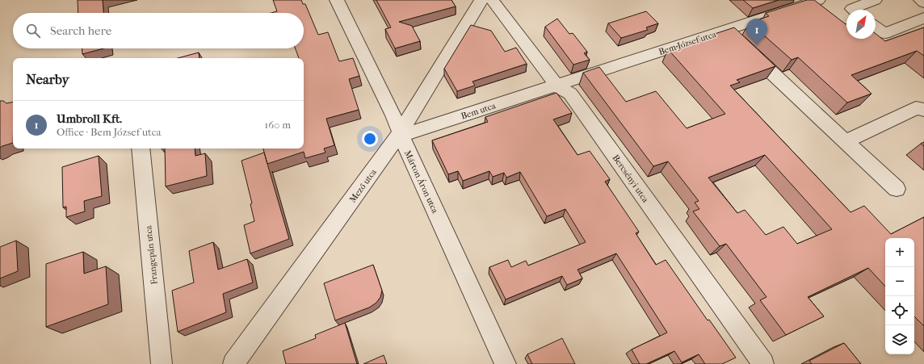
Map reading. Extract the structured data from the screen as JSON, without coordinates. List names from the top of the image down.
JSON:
{
  "streets": {
    "street": [
      "Bem József utca",
      "Bem utca",
      "Bercsényi utca",
      "Márton Áron utca",
      "Mező utca",
      "Frangepán utca"
    ]
  },
  "crossings": [
    ["Bem József utca", "Bem utca"],
    ["Bem József utca", "Bercsényi utca"],
    ["Bem utca", "Bercsényi utca"],
    ["Bem utca", "Márton Áron utca"],
    ["Bem utca", "Mező utca"],
    ["Márton Áron utca", "Mező utca"]
  ],
  "north": "top right",
  "page": {
    "search": "Search here",
    "pins": "1",
    "heading": "Nearby",
    "list": [
      {
        "mark": "1",
        "name": "Umbroll Kft.",
        "note": "Office · Bem József utca",
        "value": "160 m"
      }
    ],
    "map_buttons": ["+", "−"]
  }
}
